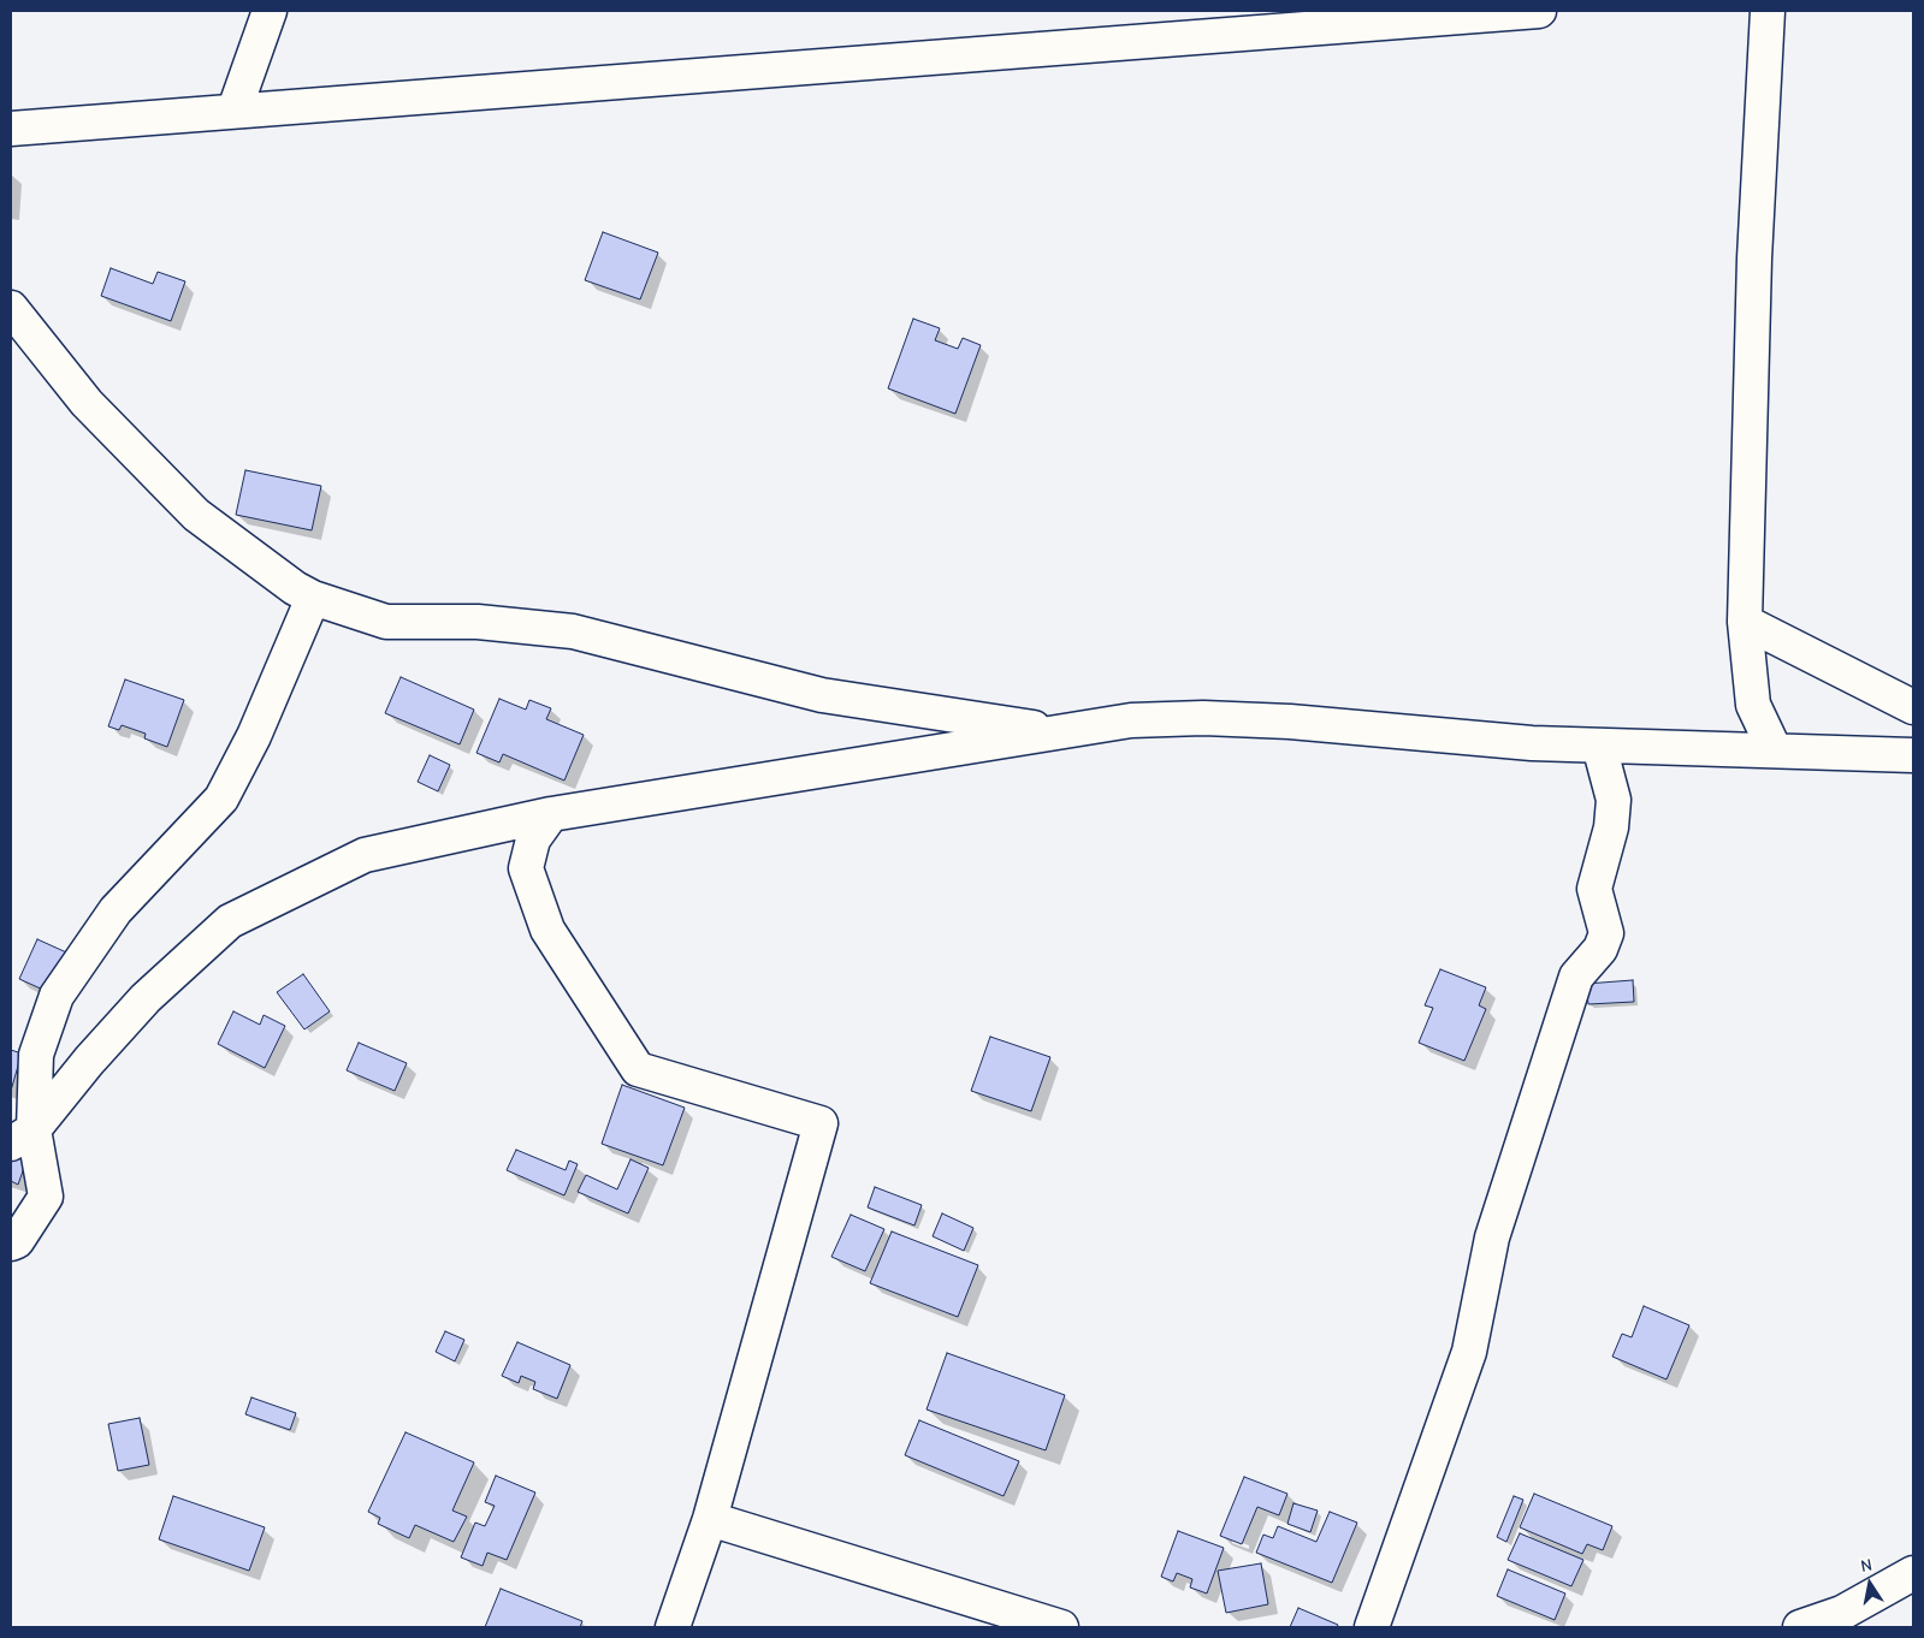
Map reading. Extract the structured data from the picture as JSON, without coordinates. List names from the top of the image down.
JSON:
{
  "north": "top"
}
